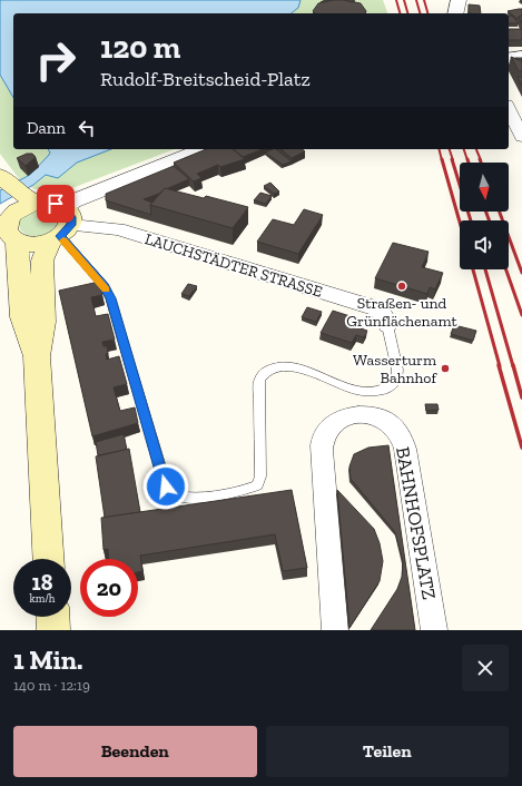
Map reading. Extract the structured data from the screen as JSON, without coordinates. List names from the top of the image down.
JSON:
{
  "streets": {
    "street": ["LAUCHSTÄDTER STRASSE", "BAHNHOFSPLATZ"]
  },
  "places": ["Straßen- und Grünflächenamt", "Wasserturm Bahnhof"],
  "north": "bottom",
  "page": {
    "turn": ["120 m", "Rudolf-Breitscheid-Platz"],
    "then": "Dann",
    "speed": "18 km/h",
    "limit": "20",
    "heading": ["1 Min.", "140 m · 12:19"],
    "buttons": ["Beenden", "Teilen"]
  }
}
